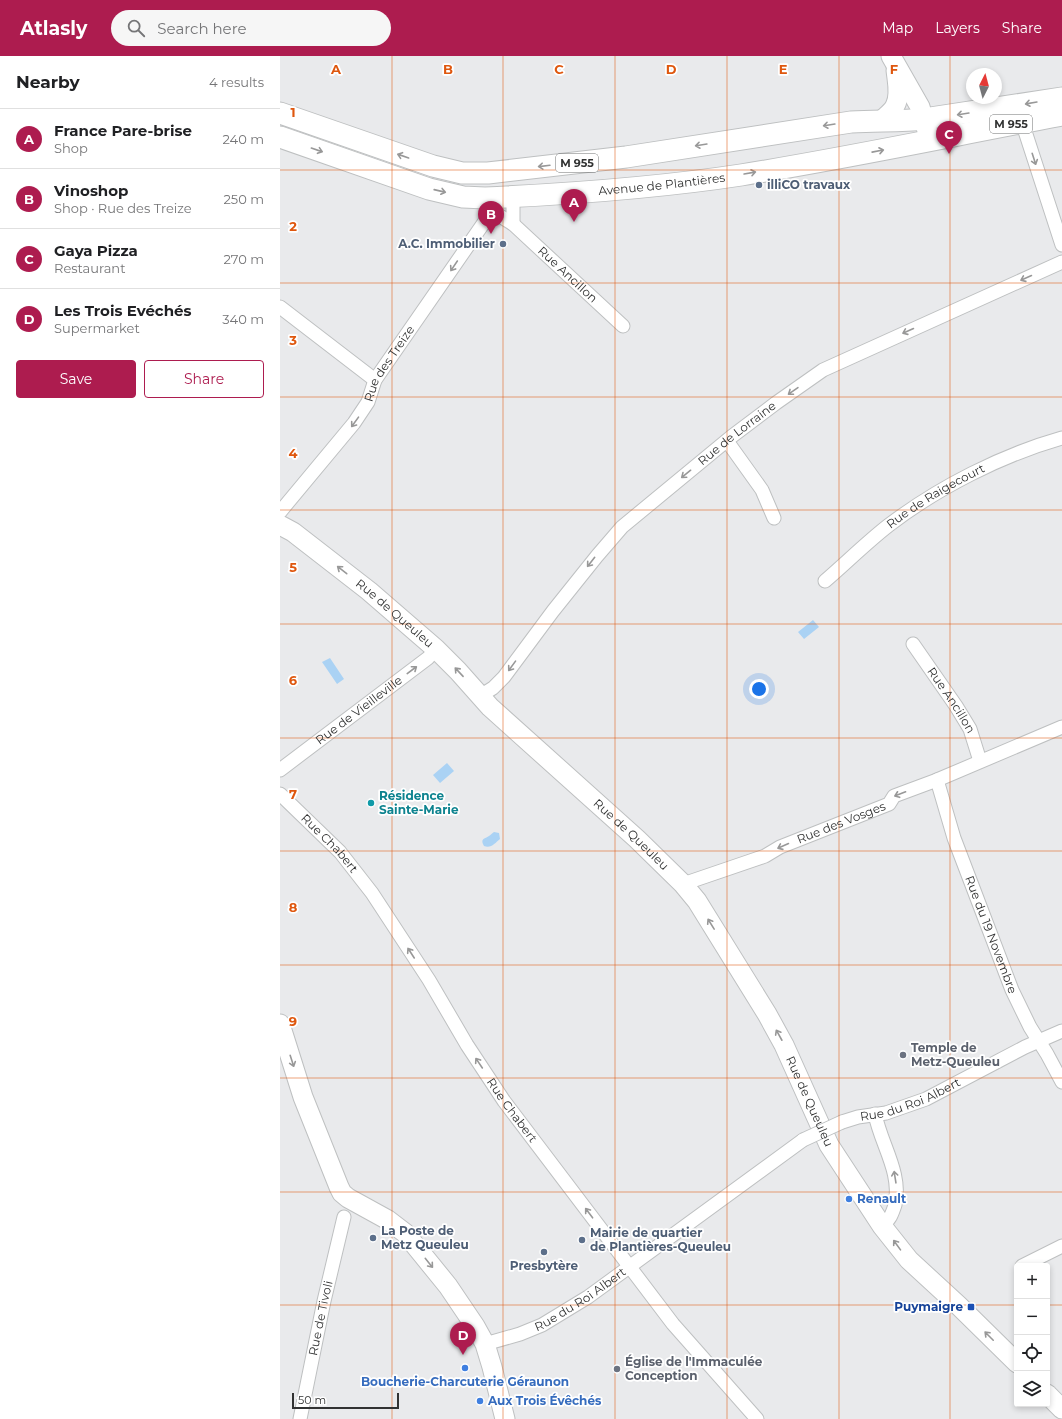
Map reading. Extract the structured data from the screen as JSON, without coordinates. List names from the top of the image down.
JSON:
{
  "streets": {
    "main road": ["M 955", "Avenue de Plantières"],
    "street": [
      "Rue Ancillon",
      "Rue des Treize",
      "Rue de Lorraine",
      "Rue de Raigecourt",
      "Rue de Queuleu",
      "Rue de Vieilleville",
      "Rue des Vosges",
      "Rue Chabert",
      "Rue du 19 Novembre",
      "Rue du Roi Albert",
      "Rue de Tivoli"
    ]
  },
  "crossings": [
    ["M 955", "Avenue de Plantières"],
    ["Avenue de Plantières", "Rue Ancillon"],
    ["Avenue de Plantières", "Rue des Treize"],
    ["Rue Ancillon", "Rue des Treize"],
    ["Rue Ancillon", "Rue des Vosges"],
    ["Rue de Lorraine", "Rue de Queuleu"],
    ["Rue de Queuleu", "Rue de Vieilleville"],
    ["Rue de Queuleu", "Rue des Vosges"],
    ["Rue des Vosges", "Rue du 19 Novembre"],
    ["Rue Chabert", "Rue du Roi Albert"],
    ["Rue du 19 Novembre", "Rue du Roi Albert"]
  ],
  "one_way": [
    "Rue des Treize",
    "Rue de Lorraine",
    "Rue de Queuleu",
    "Rue de Vieilleville",
    "Rue des Vosges",
    "Rue Chabert"
  ],
  "places": {
    "other": [
      "illiCO travaux",
      "A.C. Immobilier",
      "Résidence Sainte-Marie",
      "Temple de Metz-Queuleu",
      "Renault",
      "La Poste de Metz Queuleu",
      "Mairie de quartier de Plantières-Queuleu",
      "Presbytère",
      "Boucherie-Charcuterie Géraunon",
      "Église de l'Immaculée Conception",
      "Aux Trois Évêchés"
    ],
    "transit": ["Puymaigre"]
  },
  "scale_bar": "50 m",
  "north": "top",
  "page": {
    "header": "Atlasly",
    "search": "Search here",
    "nav": ["Map", "Layers", "Share"],
    "heading": ["Nearby", "4 results"],
    "list": [
      {
        "mark": "A",
        "name": "France Pare-brise",
        "note": "Shop",
        "value": "240 m"
      },
      {
        "mark": "B",
        "name": "Vinoshop",
        "note": "Shop · Rue des Treize",
        "value": "250 m"
      },
      {
        "mark": "C",
        "name": "Gaya Pizza",
        "note": "Restaurant",
        "value": "270 m"
      },
      {
        "mark": "D",
        "name": "Les Trois Evéchés",
        "note": "Supermarket",
        "value": "340 m"
      }
    ],
    "pins": [
      "C",
      "A",
      "B",
      "D"
    ],
    "buttons": ["Save", "Share"],
    "map_buttons": ["+", "−"],
    "scale": "50 m"
  },
  "grid": {
    "columns": [
      "A",
      "B",
      "C",
      "D",
      "E",
      "F"
    ],
    "rows": [
      "1",
      "2",
      "3",
      "4",
      "5",
      "6",
      "7",
      "8",
      "9"
    ]
  }
}
